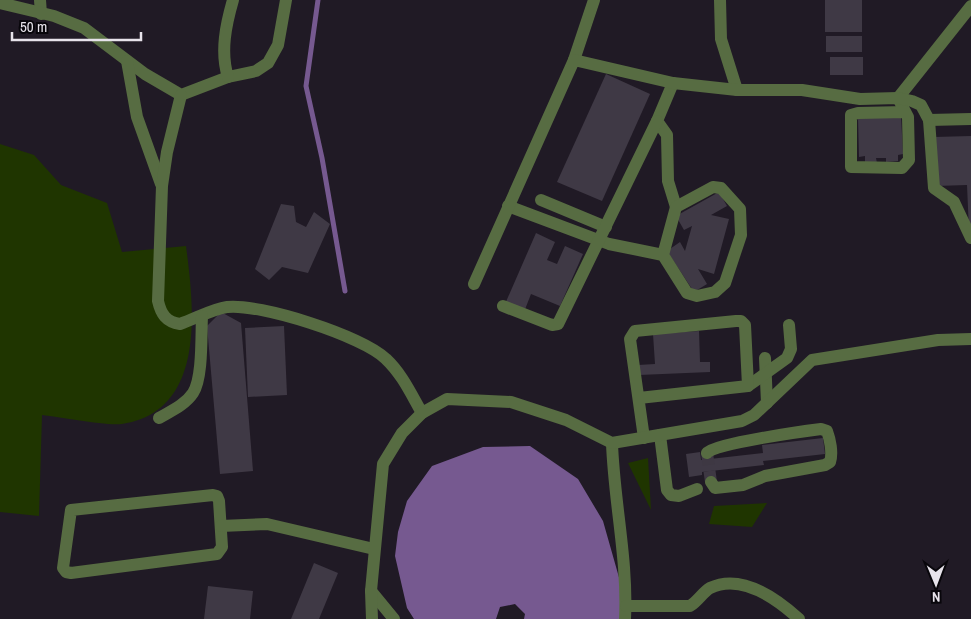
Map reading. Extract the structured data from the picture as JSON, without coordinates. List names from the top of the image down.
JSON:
{
  "scale_bar": "50 m",
  "north": "bottom"
}
